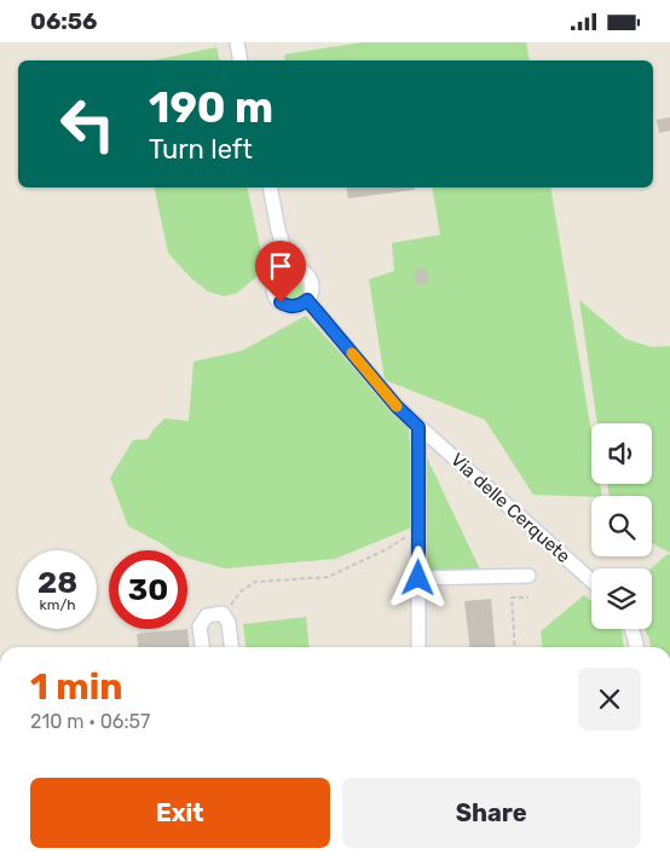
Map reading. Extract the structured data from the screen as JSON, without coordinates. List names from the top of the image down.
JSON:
{
  "streets": {
    "street": ["Via delle Cerquete"]
  },
  "page": {
    "status": "06:56",
    "turn": ["190 m", "Turn left"],
    "speed": "28 km/h",
    "limit": "30",
    "heading": ["1 min", "210 m · 06:57"],
    "buttons": ["Exit", "Share"]
  }
}
